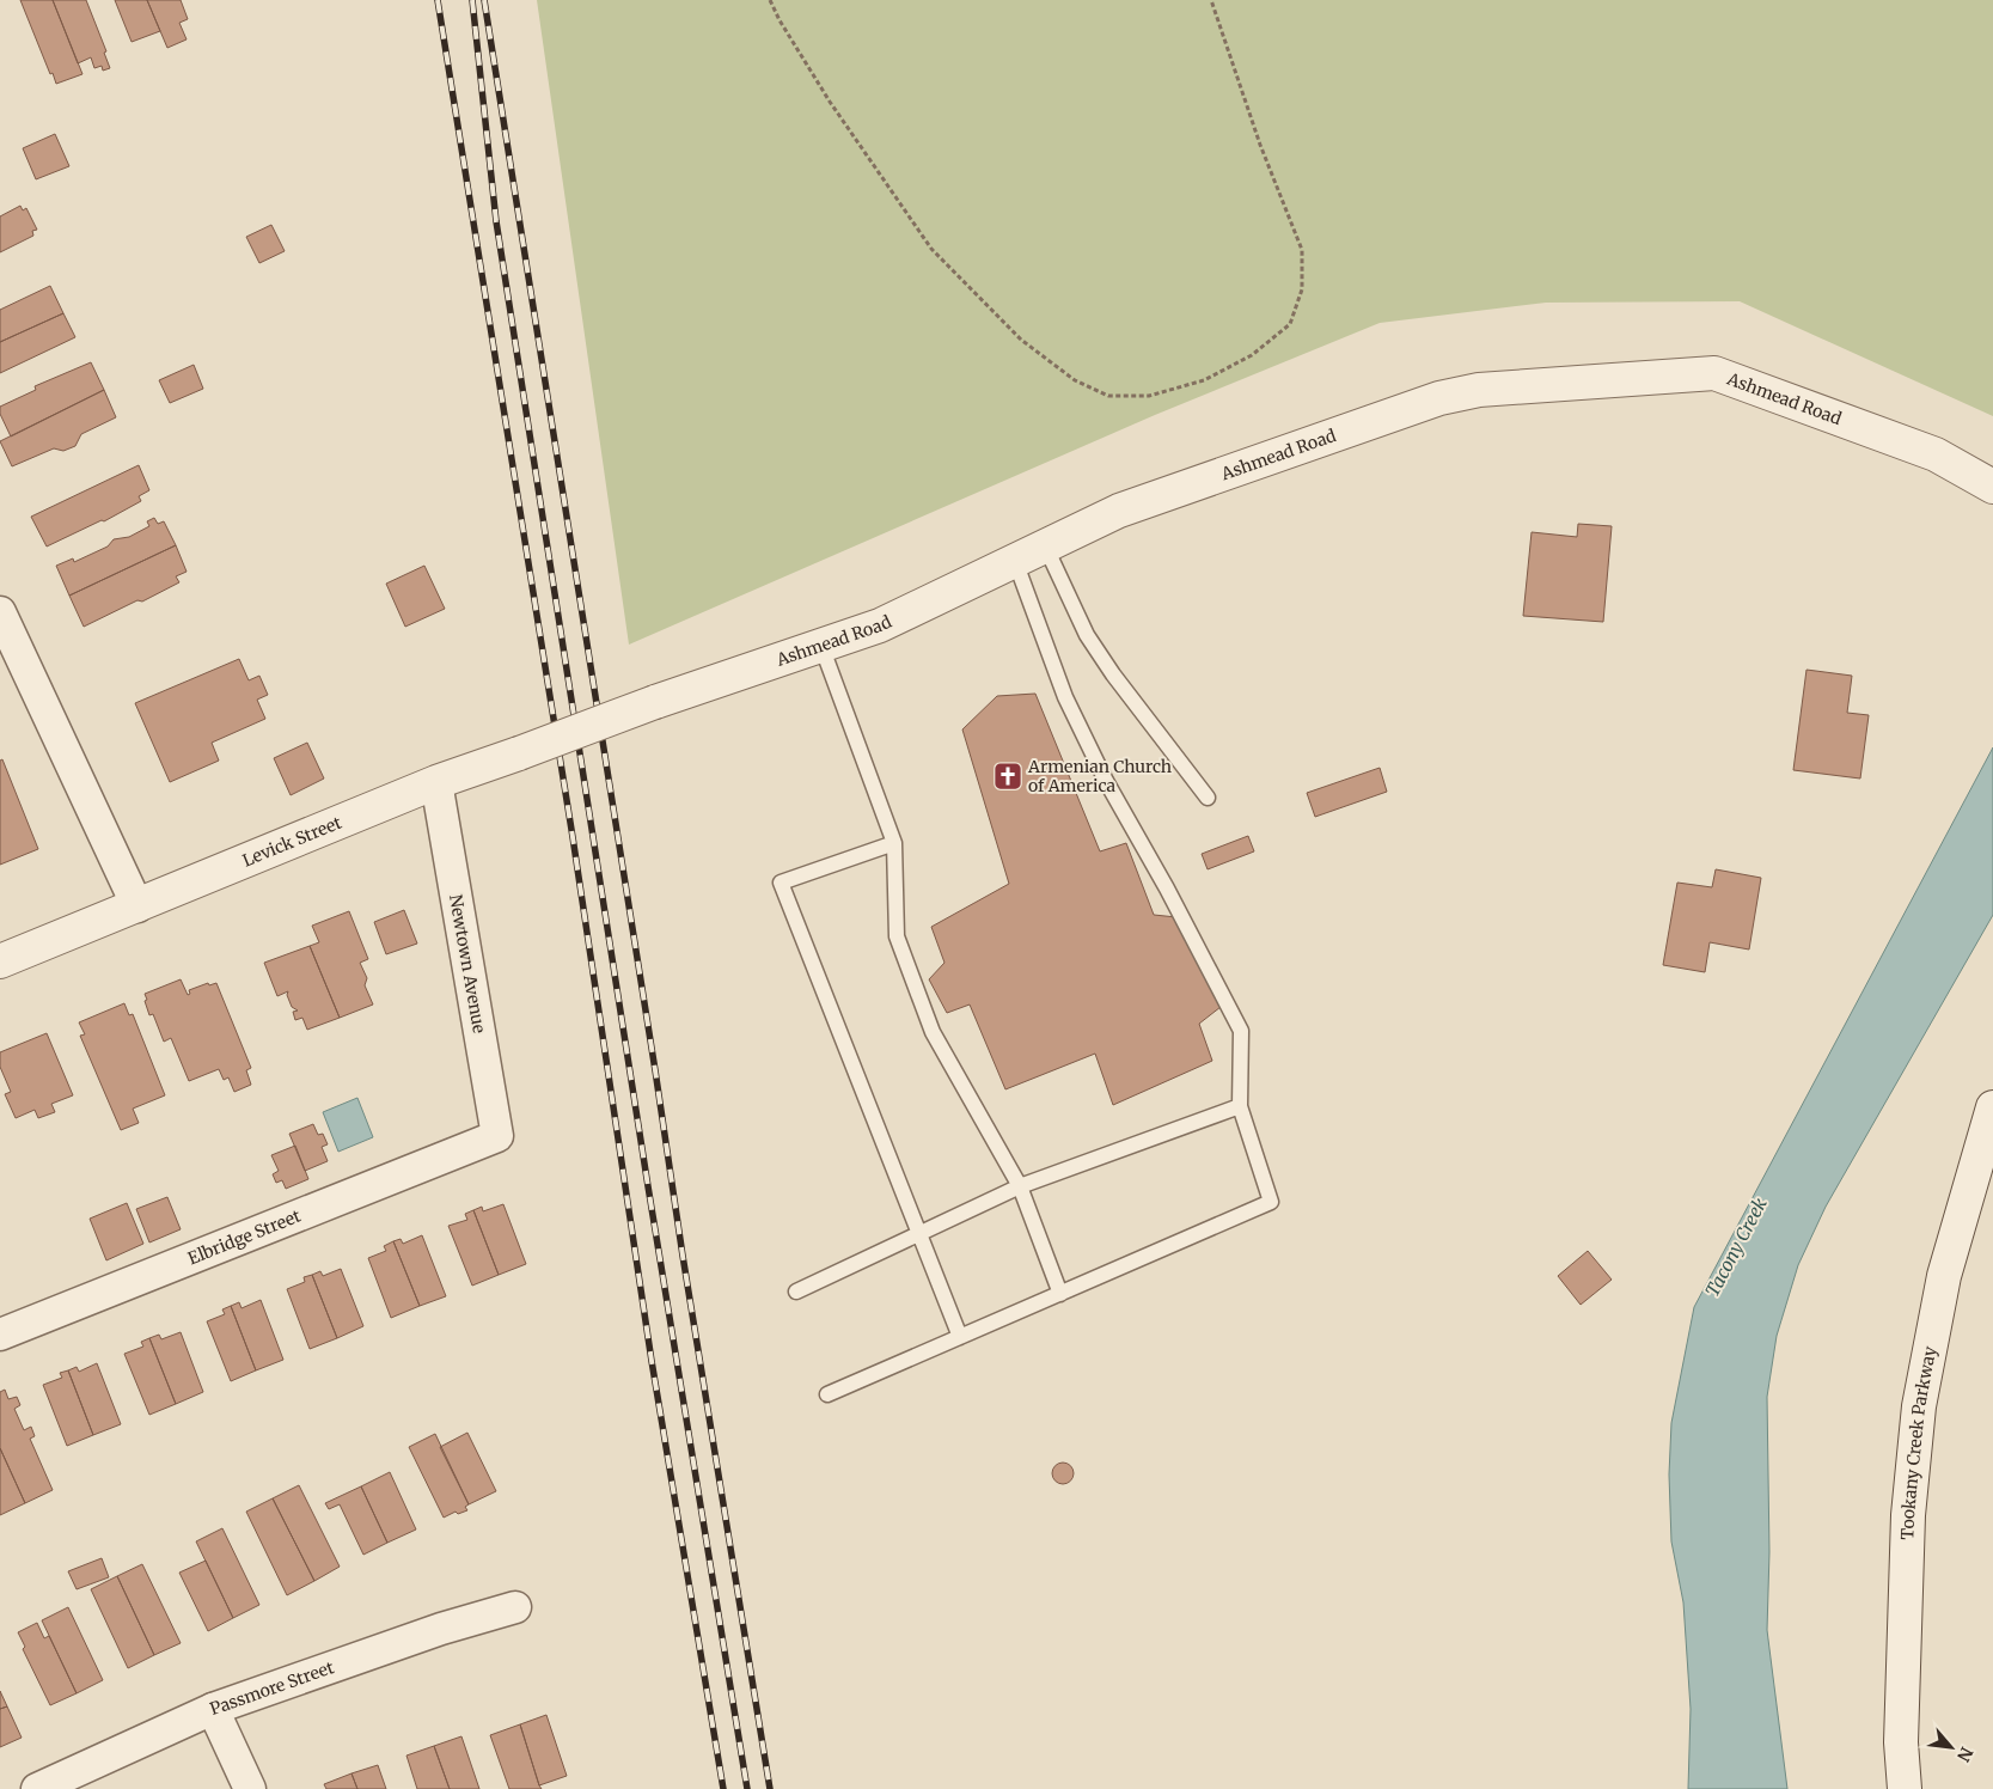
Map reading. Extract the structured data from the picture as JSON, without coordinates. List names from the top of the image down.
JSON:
{
  "streets": {
    "street": [
      "Ashmead Road",
      "Levick Street",
      "Newtown Avenue",
      "Elbridge Street",
      "Tookany Creek Parkway",
      "Passmore Street"
    ]
  },
  "crossings": [
    ["Ashmead Road", "Levick Street"],
    ["Levick Street", "Newtown Avenue"],
    ["Newtown Avenue", "Elbridge Street"]
  ],
  "water": ["Tacony Creek"],
  "places": {
    "church": ["Armenian Church of America"]
  },
  "north": "bottom right"
}
